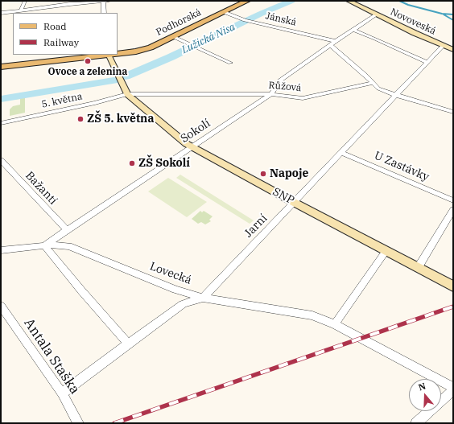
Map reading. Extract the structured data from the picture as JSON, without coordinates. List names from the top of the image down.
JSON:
{
  "streets": {
    "main road": ["Podhorská"],
    "street": [
      "Jánská",
      "Novoveská",
      "Růžová",
      "5. května",
      "Sokolí",
      "U Zastávky",
      "Bažantí",
      "SNP",
      "Jarní",
      "Lovecká",
      "Antala Staška"
    ]
  },
  "crossings": [
    ["Jánská", "Podhorská"],
    ["Jánská", "Sokolí"],
    ["Novoveská", "Sokolí"],
    ["Novoveská", "Jarní"],
    ["Podhorská", "SNP"],
    ["Růžová", "5. května"],
    ["Růžová", "Sokolí"],
    ["Růžová", "SNP"],
    ["5. května", "SNP"],
    ["Sokolí", "Bažantí"],
    ["Sokolí", "SNP"],
    ["Sokolí", "Lovecká"],
    ["U Zastávky", "Jarní"],
    ["SNP", "Jarní"],
    ["Jarní", "Lovecká"],
    ["Jarní", "Antala Staška"]
  ],
  "water": ["Lužická Nisa"],
  "places": [
    "Ovoce a zelenina",
    "ZŠ 5. května",
    "ZŠ Sokolí",
    "Napoje"
  ],
  "legend": ["Road", "Railway"],
  "north": "top"
}
